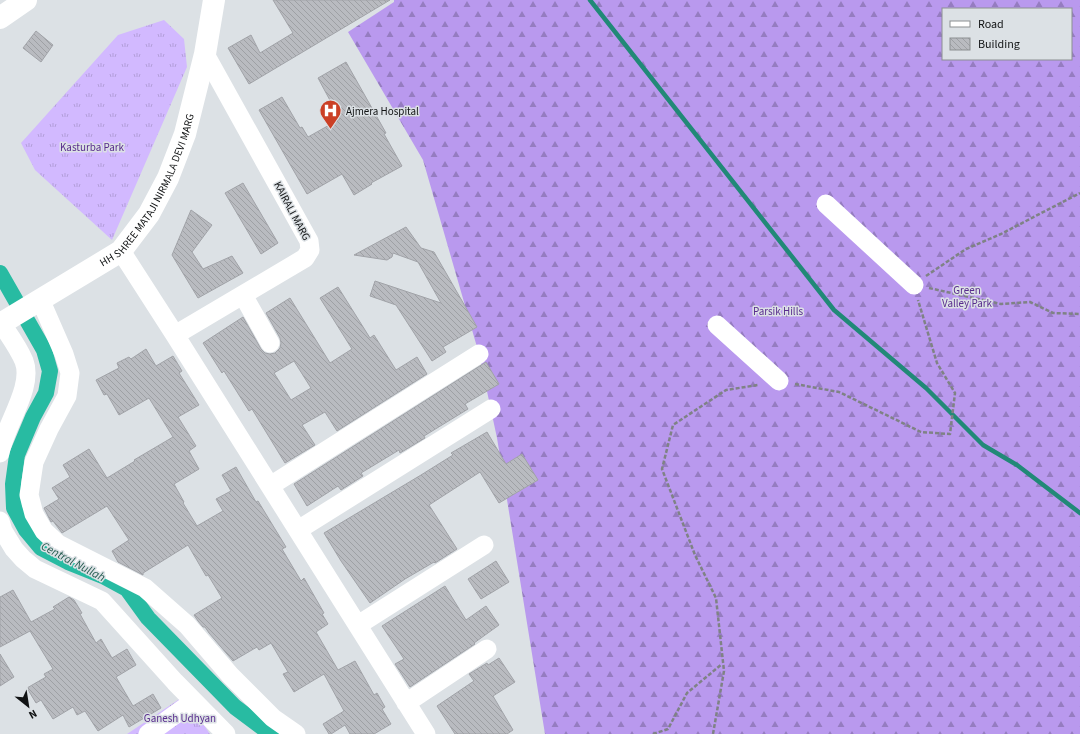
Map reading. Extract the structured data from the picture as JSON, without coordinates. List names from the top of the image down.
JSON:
{
  "streets": {
    "main road": ["HH SHREE MATAJI NIRMALA DEVI MARG"],
    "street": ["KAIRALI MARG"]
  },
  "crossings": [
    ["HH SHREE MATAJI NIRMALA DEVI MARG", "KAIRALI MARG"]
  ],
  "water": ["Central Nullah"],
  "parks": [
    "Kasturba Park",
    "Green Valley Park",
    "Parsik Hills",
    "Ganesh Udhyan"
  ],
  "places": {
    "hospital": ["Ajmera Hospital"]
  },
  "legend": ["Road", "Building"],
  "north": "bottom right"
}
